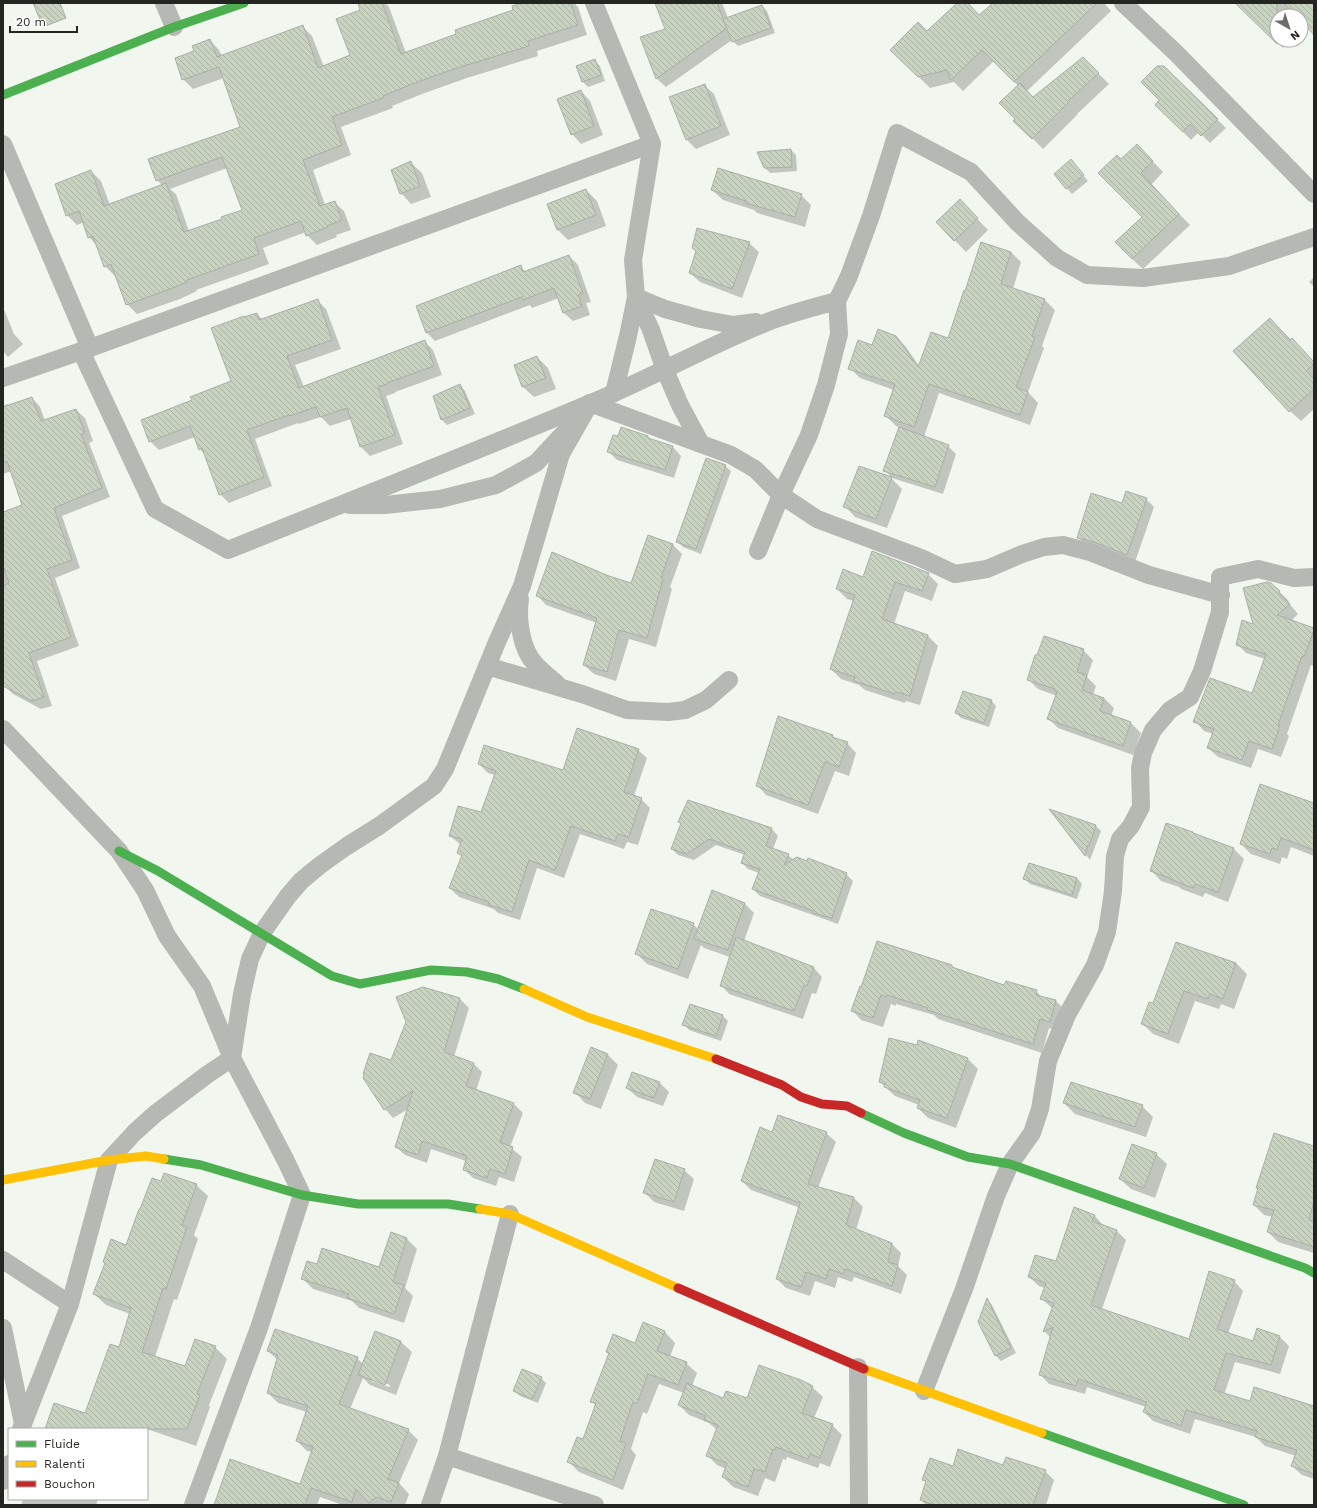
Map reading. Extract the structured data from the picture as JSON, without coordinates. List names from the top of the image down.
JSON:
{
  "legend": ["Fluide", "Ralenti", "Bouchon"],
  "scale_bar": "20 m",
  "north": "bottom right"
}
